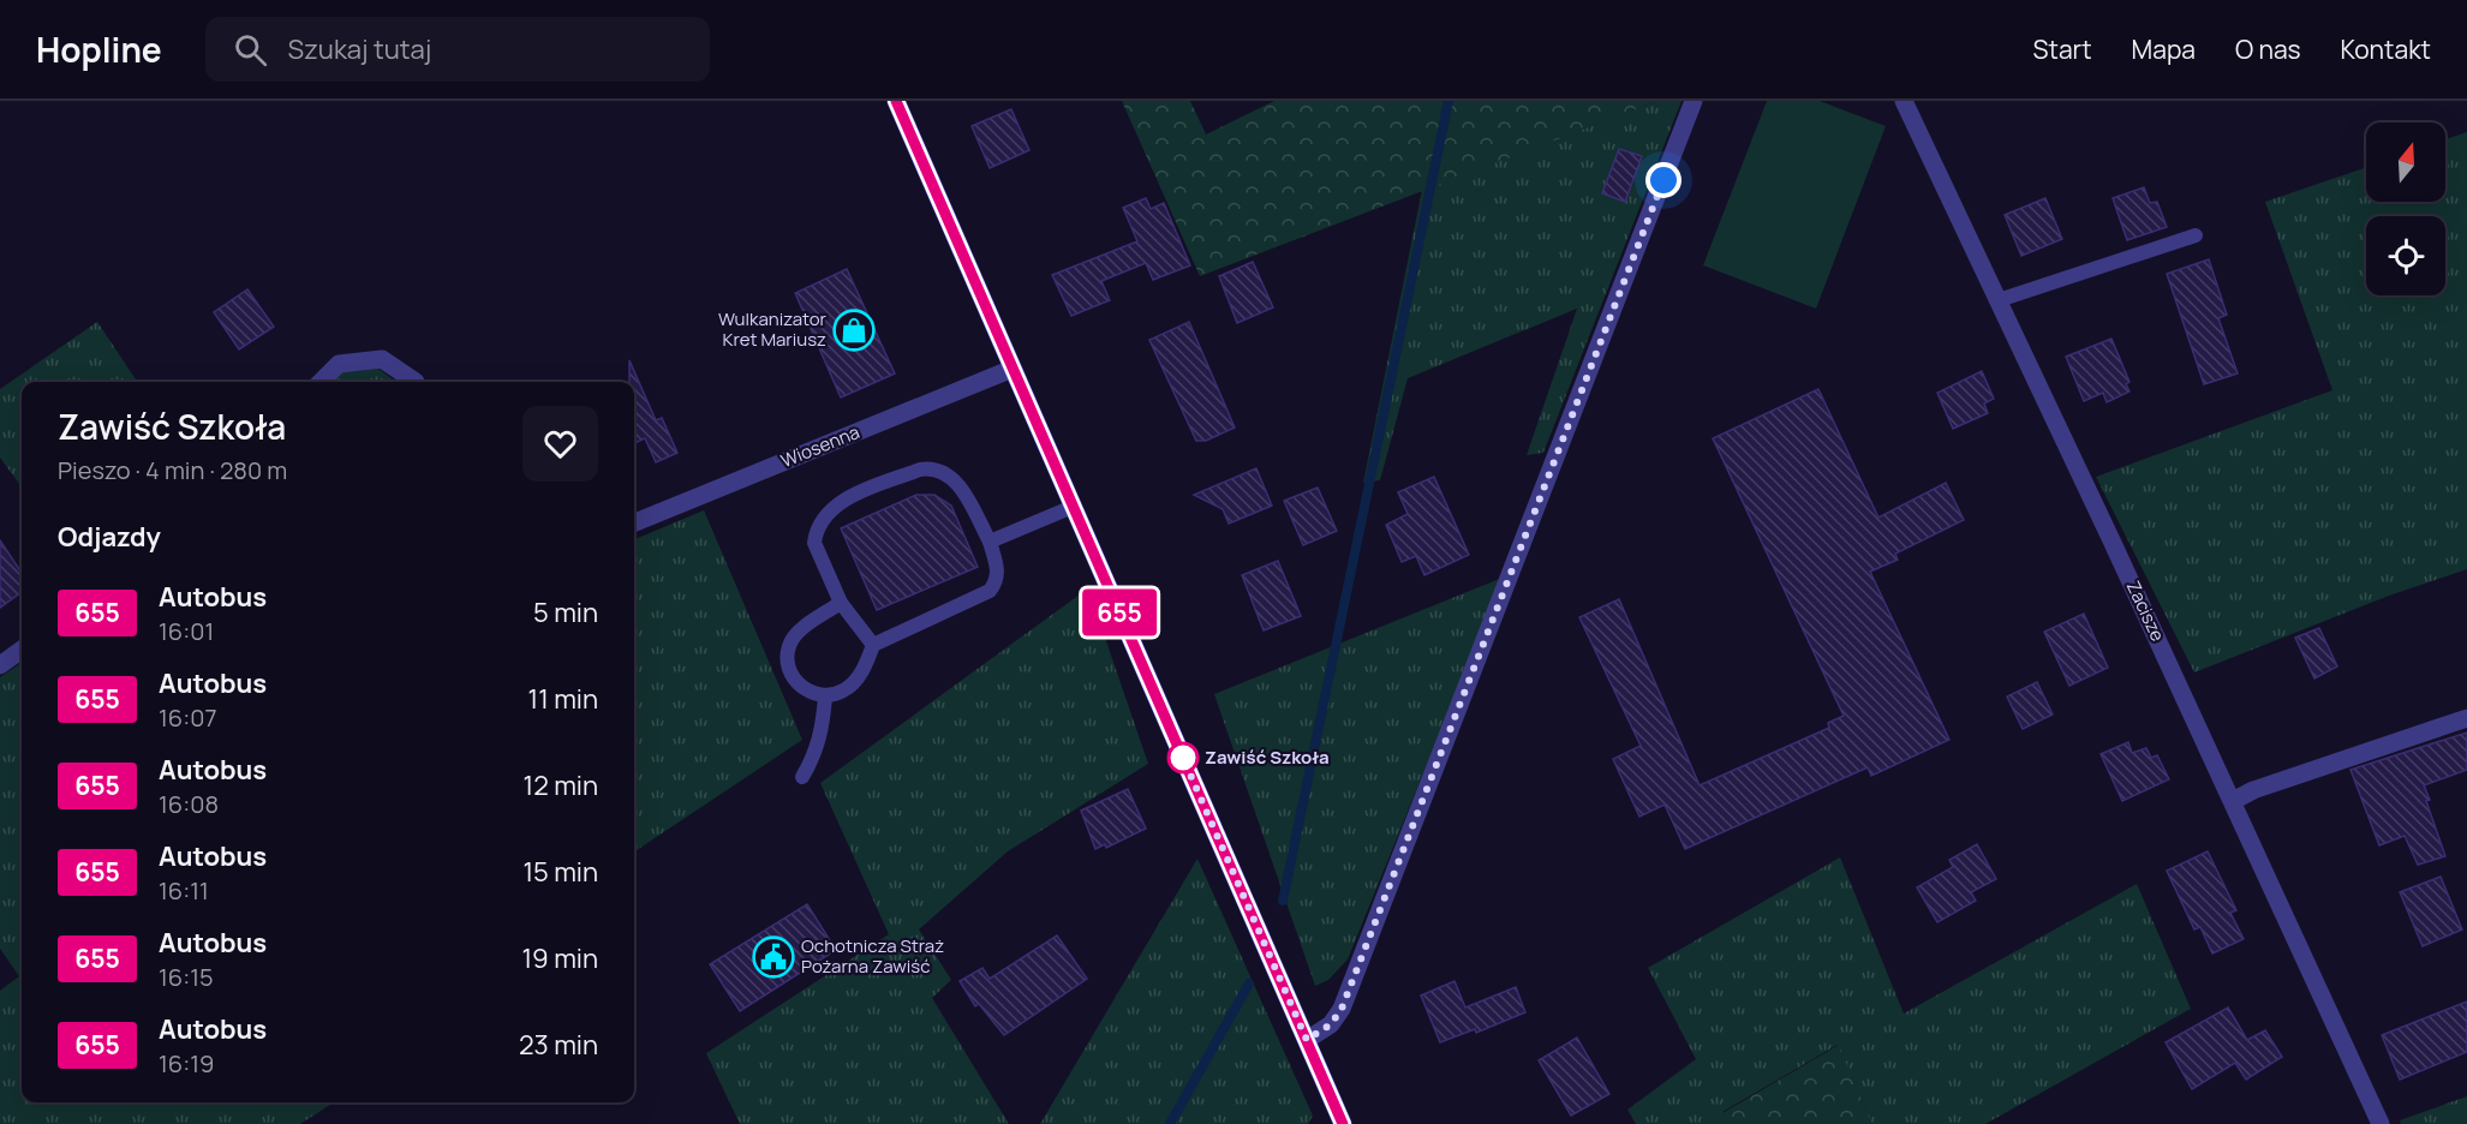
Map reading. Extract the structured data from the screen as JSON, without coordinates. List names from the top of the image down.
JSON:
{
  "streets": {
    "street": ["Wiosenna", "Zacisze"]
  },
  "places": {
    "shop": ["Wulkanizator Kret Mariusz"],
    "other": ["Zawiść Szkoła"],
    "public building": ["Ochotnicza Straż Pożarna Zawiść"]
  },
  "lines": ["bus line 655"],
  "north": "top",
  "page": {
    "header": "Hopline",
    "search": "Szukaj tutaj",
    "nav": [
      "Start",
      "Mapa",
      "O nas",
      "Kontakt"
    ],
    "on_map": "655",
    "heading": [
      ["Zawiść Szkoła", "Pieszo · 4 min · 280 m"],
      "Odjazdy"
    ],
    "list": [
      {
        "mark": "655",
        "name": "Autobus",
        "note": "16:01",
        "value": "5 min"
      },
      {
        "mark": "655",
        "name": "Autobus",
        "note": "16:07",
        "value": "11 min"
      },
      {
        "mark": "655",
        "name": "Autobus",
        "note": "16:08",
        "value": "12 min"
      },
      {
        "mark": "655",
        "name": "Autobus",
        "note": "16:11",
        "value": "15 min"
      },
      {
        "mark": "655",
        "name": "Autobus",
        "note": "16:15",
        "value": "19 min"
      },
      {
        "mark": "655",
        "name": "Autobus",
        "note": "16:19",
        "value": "23 min"
      }
    ]
  }
}
